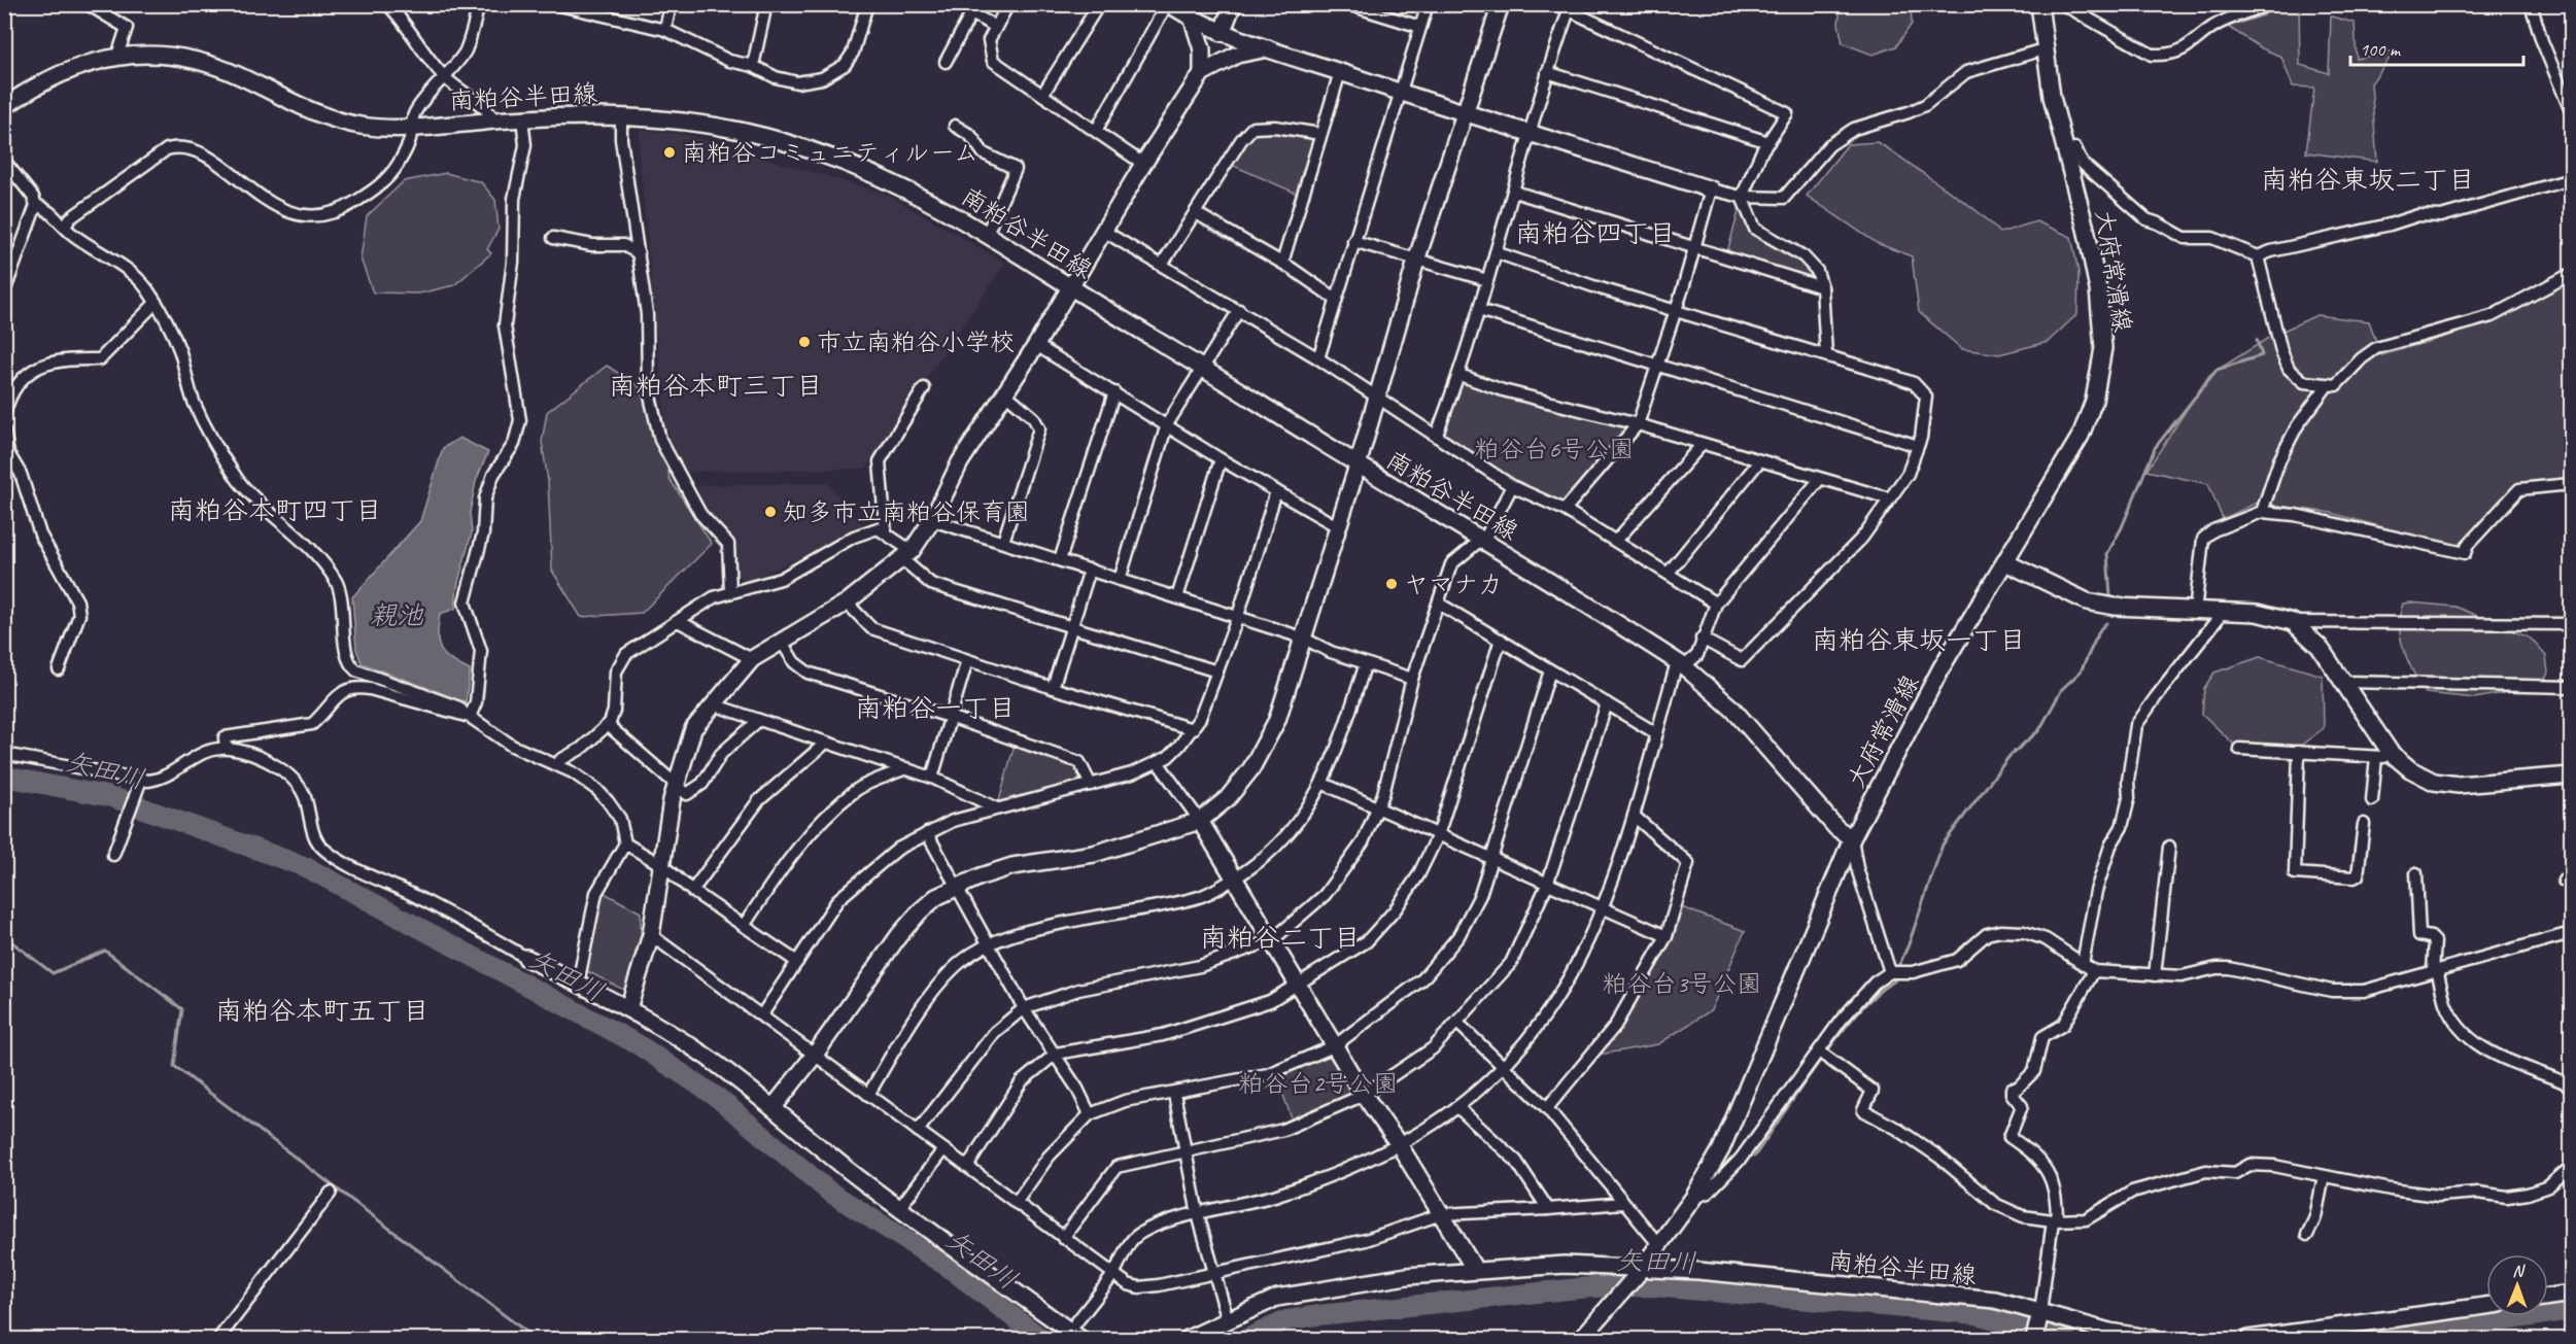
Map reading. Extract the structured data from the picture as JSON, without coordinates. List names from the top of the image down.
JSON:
{
  "streets": {
    "street": ["南粕谷半田線", "大府常滑線"]
  },
  "crossings": [
    ["南粕谷半田線", "大府常滑線"]
  ],
  "districts": [
    "南粕谷東坂二丁目",
    "南粕谷四丁目",
    "南粕谷本町三丁目",
    "南粕谷本町四丁目",
    "南粕谷東坂一丁目",
    "南粕谷一丁目",
    "南粕谷二丁目",
    "南粕谷本町五丁目"
  ],
  "water": ["親池", "矢田川"],
  "parks": ["粕谷台6号公園", "粕谷台3号公園", "粕谷台2号公園"],
  "places": [
    "南粕谷コミュニティルーム",
    "市立南粕谷小学校",
    "知多市立南粕谷保育園",
    "ヤマナカ"
  ],
  "scale_bar": "100 m",
  "north": "top"
}
